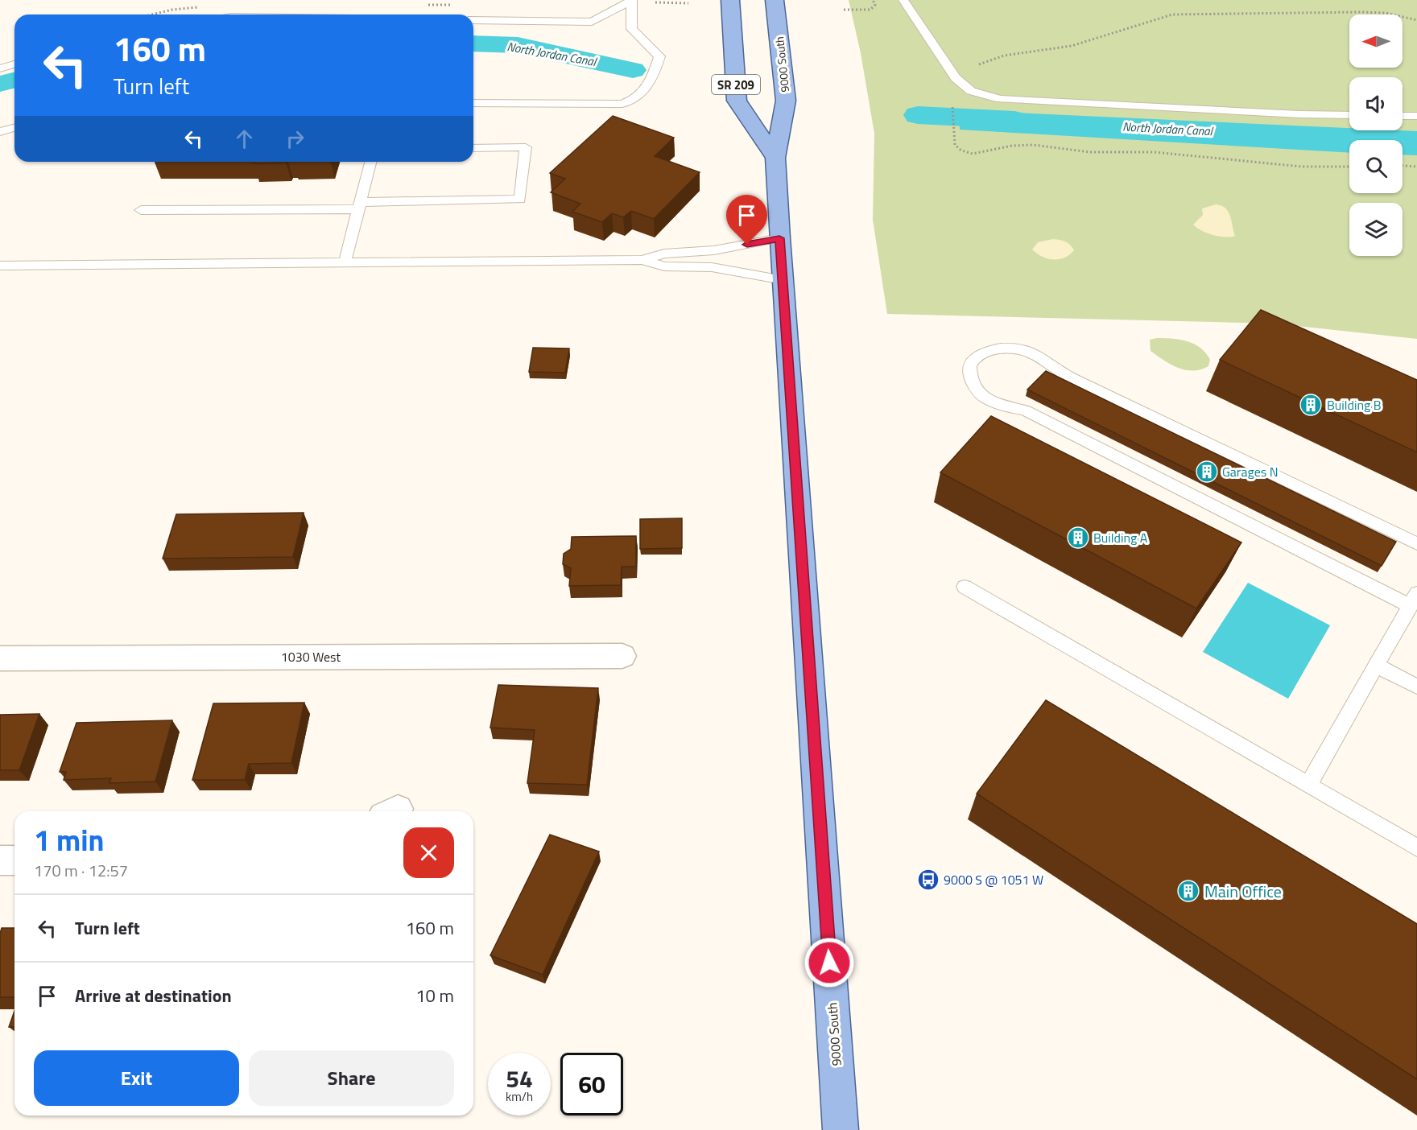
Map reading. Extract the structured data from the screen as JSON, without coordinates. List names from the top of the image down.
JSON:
{
  "streets": {
    "main road": ["9000 South", "SR 209"],
    "street": ["1030 West"]
  },
  "crossings": [
    ["9000 South", "SR 209"]
  ],
  "water": ["North Jordan Canal"],
  "places": {
    "building": [
      "Building B",
      "Garages N",
      "Building A",
      "Main Office"
    ],
    "bus stop": ["9000 S @ 1051 W"]
  },
  "north": "left",
  "page": {
    "turn": ["160 m", "Turn left"],
    "heading": ["1 min", "170 m · 12:57"],
    "list": [
      {
        "name": "Turn left",
        "value": "160 m"
      },
      {
        "name": "Arrive at destination",
        "value": "10 m"
      }
    ],
    "buttons": ["Exit", "Share"],
    "speed": "54 km/h",
    "limit": "60"
  }
}
